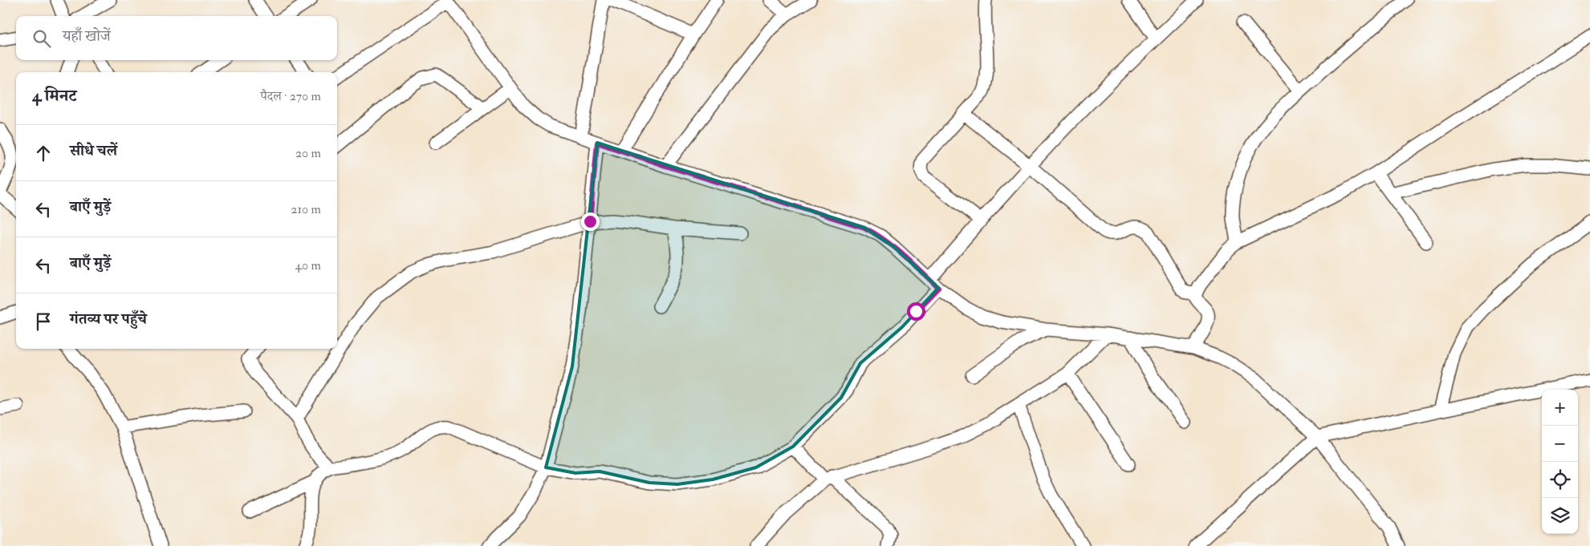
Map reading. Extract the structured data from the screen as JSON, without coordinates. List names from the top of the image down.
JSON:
{
  "page": {
    "search": "यहाँ खोजें",
    "heading": ["4 मिनट", "पैदल · 270 m"],
    "list": [
      ["सीधे चलें", "20 m"],
      ["बाएँ मुड़ें", "210 m"],
      ["बाएँ मुड़ें", "40 m"],
      "गंतव्य पर पहुँचे"
    ],
    "map_buttons": ["+", "−"]
  }
}
